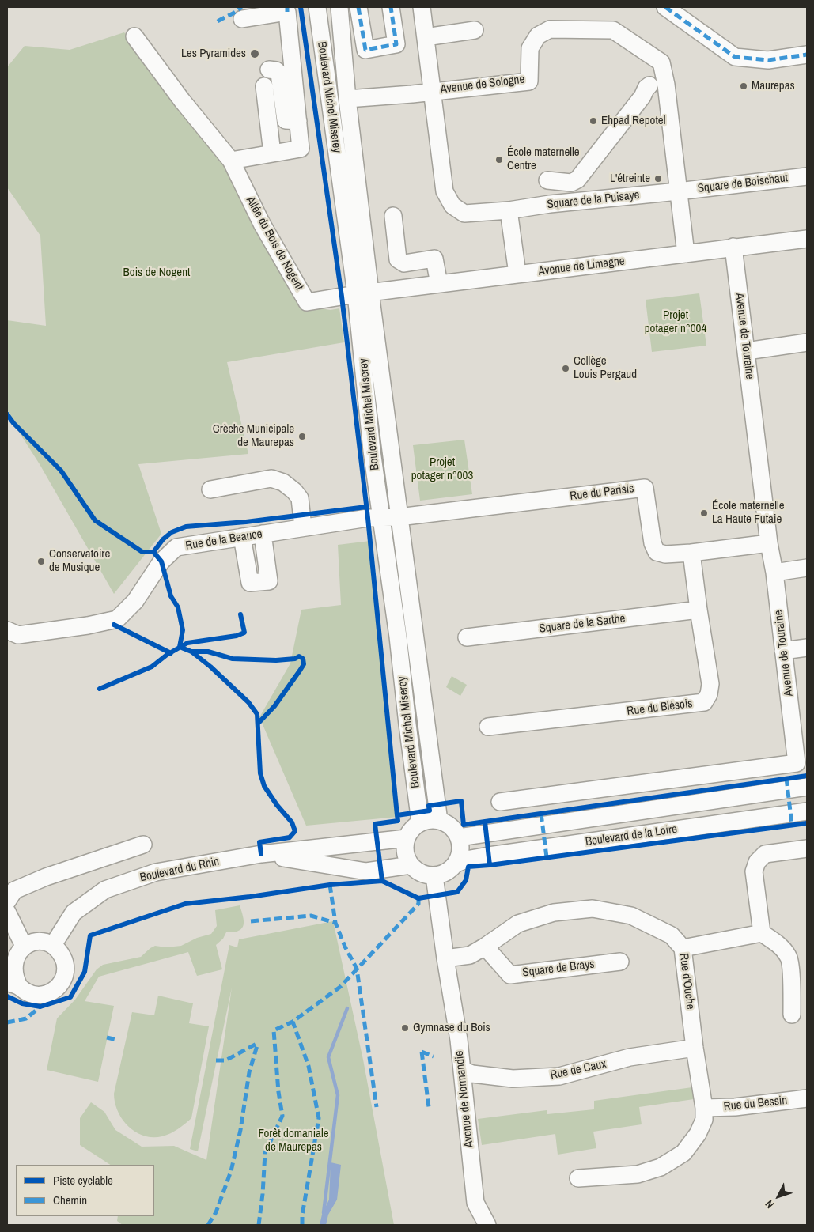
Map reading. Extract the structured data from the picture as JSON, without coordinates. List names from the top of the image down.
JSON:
{
  "streets": {
    "street": [
      "Avenue de Sologne",
      "Boulevard Michel Miserey",
      "Square de Boischaut",
      "Square de la Puisaye",
      "Allée du Bois de Nogent",
      "Avenue de Limagne",
      "Avenue de Touraine",
      "Rue du Parisis",
      "Rue de la Beauce",
      "Square de la Sarthe",
      "Rue du Blésois",
      "Boulevard de la Loire",
      "Boulevard du Rhin",
      "Square de Brays",
      "Rue d'Ouche",
      "Rue de Caux",
      "Avenue de Normandie",
      "Rue du Bessin"
    ]
  },
  "crossings": [
    ["Avenue de Sologne", "Boulevard Michel Miserey"],
    ["Avenue de Sologne", "Square de Boischaut"],
    ["Avenue de Sologne", "Square de la Puisaye"],
    ["Avenue de Sologne", "Avenue de Limagne"],
    ["Boulevard Michel Miserey", "Allée du Bois de Nogent"],
    ["Boulevard Michel Miserey", "Avenue de Limagne"],
    ["Boulevard Michel Miserey", "Rue du Parisis"],
    ["Boulevard Michel Miserey", "Rue de la Beauce"],
    ["Boulevard Michel Miserey", "Boulevard de la Loire"],
    ["Boulevard Michel Miserey", "Boulevard du Rhin"],
    ["Boulevard Michel Miserey", "Avenue de Normandie"],
    ["Square de Boischaut", "Square de la Puisaye"],
    ["Allée du Bois de Nogent", "Avenue de Limagne"],
    ["Avenue de Limagne", "Avenue de Touraine"],
    ["Avenue de Touraine", "Rue du Parisis"],
    ["Rue du Parisis", "Rue de la Beauce"],
    ["Rue du Parisis", "Rue du Blésois"],
    ["Square de la Sarthe", "Rue du Blésois"],
    ["Boulevard de la Loire", "Boulevard du Rhin"],
    ["Boulevard de la Loire", "Avenue de Normandie"],
    ["Boulevard du Rhin", "Avenue de Normandie"],
    ["Square de Brays", "Rue d'Ouche"],
    ["Rue d'Ouche", "Rue de Caux"],
    ["Rue d'Ouche", "Avenue de Normandie"],
    ["Rue d'Ouche", "Rue du Bessin"],
    ["Rue de Caux", "Avenue de Normandie"]
  ],
  "parks": [
    "Bois de Nogent",
    "Projet potager n°004",
    "Projet potager n°003",
    "Forêt domaniale de Maurepas"
  ],
  "places": [
    "Les Pyramides",
    "Maurepas",
    "Ehpad Repotel",
    "École maternelle Centre",
    "L'étreinte",
    "Collège Louis Pergaud",
    "Crèche Municipale de Maurepas",
    "École maternelle La Haute Futaie",
    "Conservatoire de Musique",
    "Gymnase du Bois"
  ],
  "legend": ["Piste cyclable", "Chemin"],
  "north": "bottom left"
}
